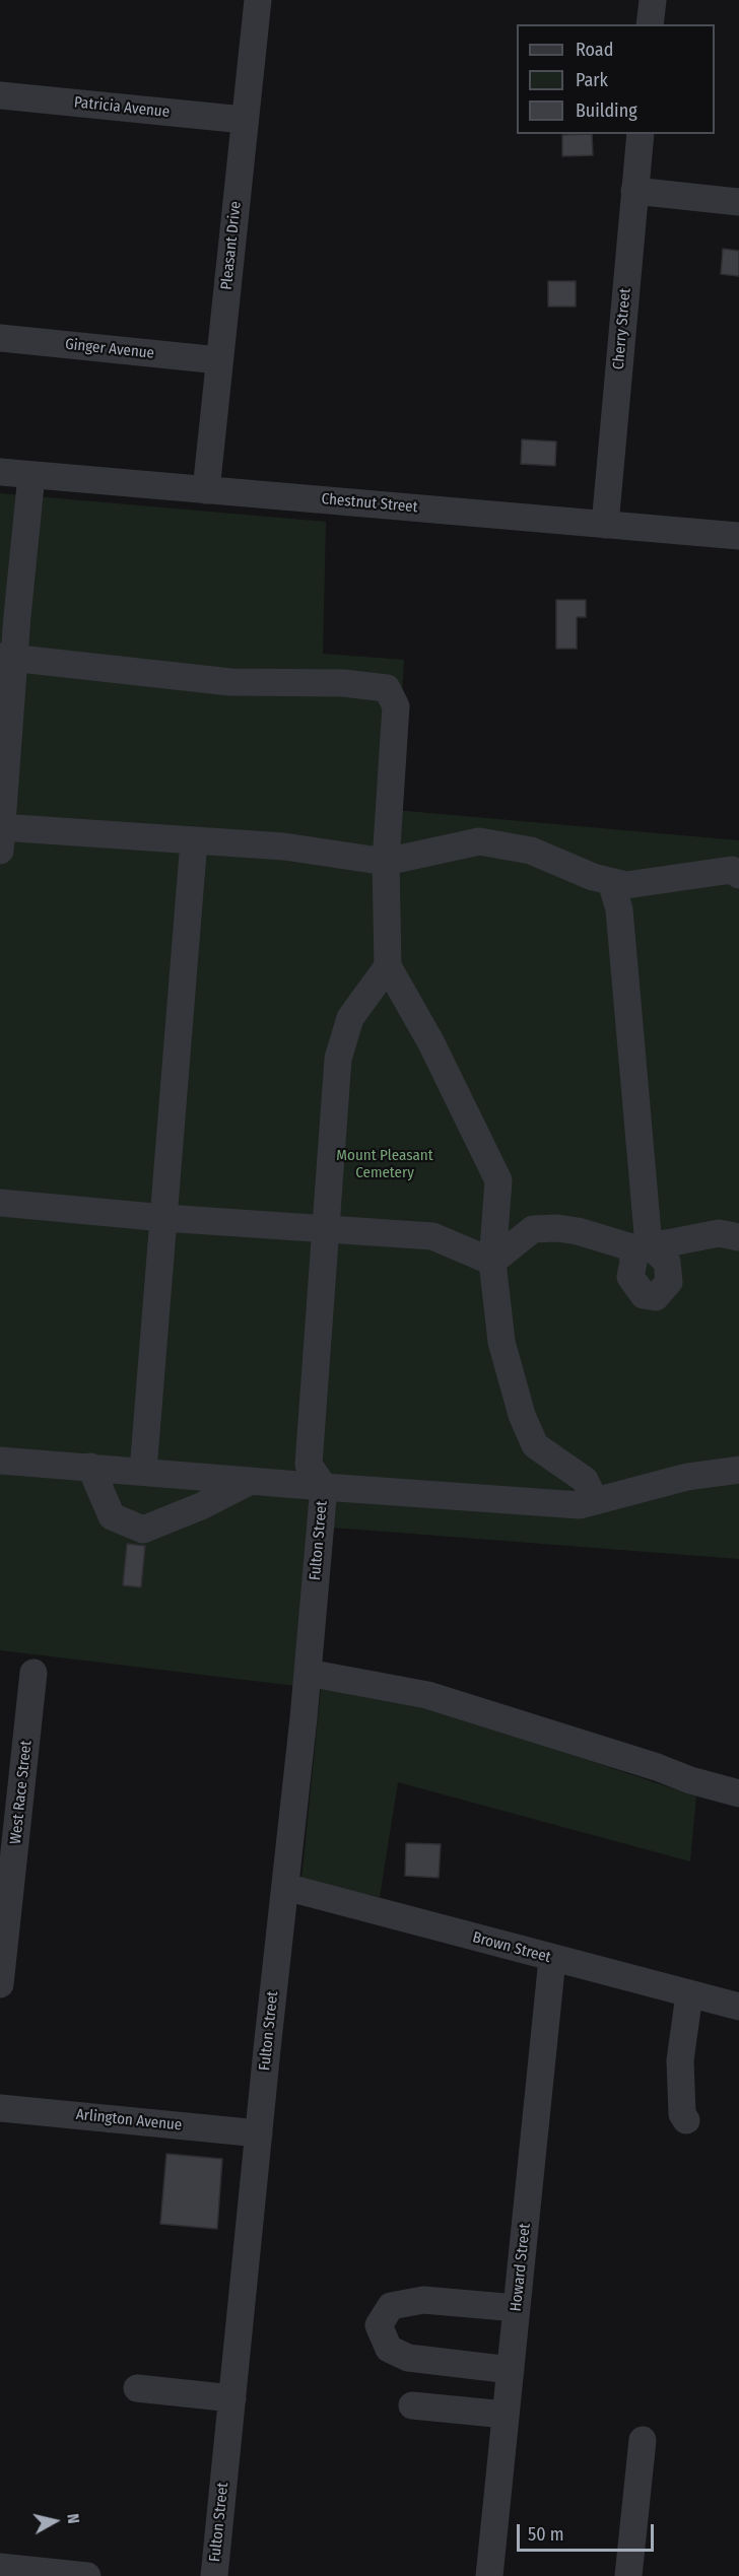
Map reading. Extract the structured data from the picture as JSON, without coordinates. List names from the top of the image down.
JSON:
{
  "streets": {
    "street": [
      "Patricia Avenue",
      "Pleasant Drive",
      "Cherry Street",
      "Ginger Avenue",
      "Chestnut Street",
      "Fulton Street",
      "West Race Street",
      "Brown Street",
      "Arlington Avenue",
      "Howard Street"
    ]
  },
  "crossings": [
    ["Patricia Avenue", "Pleasant Drive"],
    ["Pleasant Drive", "Ginger Avenue"],
    ["Pleasant Drive", "Chestnut Street"],
    ["Cherry Street", "Chestnut Street"],
    ["Fulton Street", "Brown Street"],
    ["Fulton Street", "Arlington Avenue"],
    ["Brown Street", "Howard Street"]
  ],
  "parks": ["Mount Pleasant Cemetery"],
  "legend": ["Road", "Park", "Building"],
  "scale_bar": "50 m",
  "north": "right"
}
